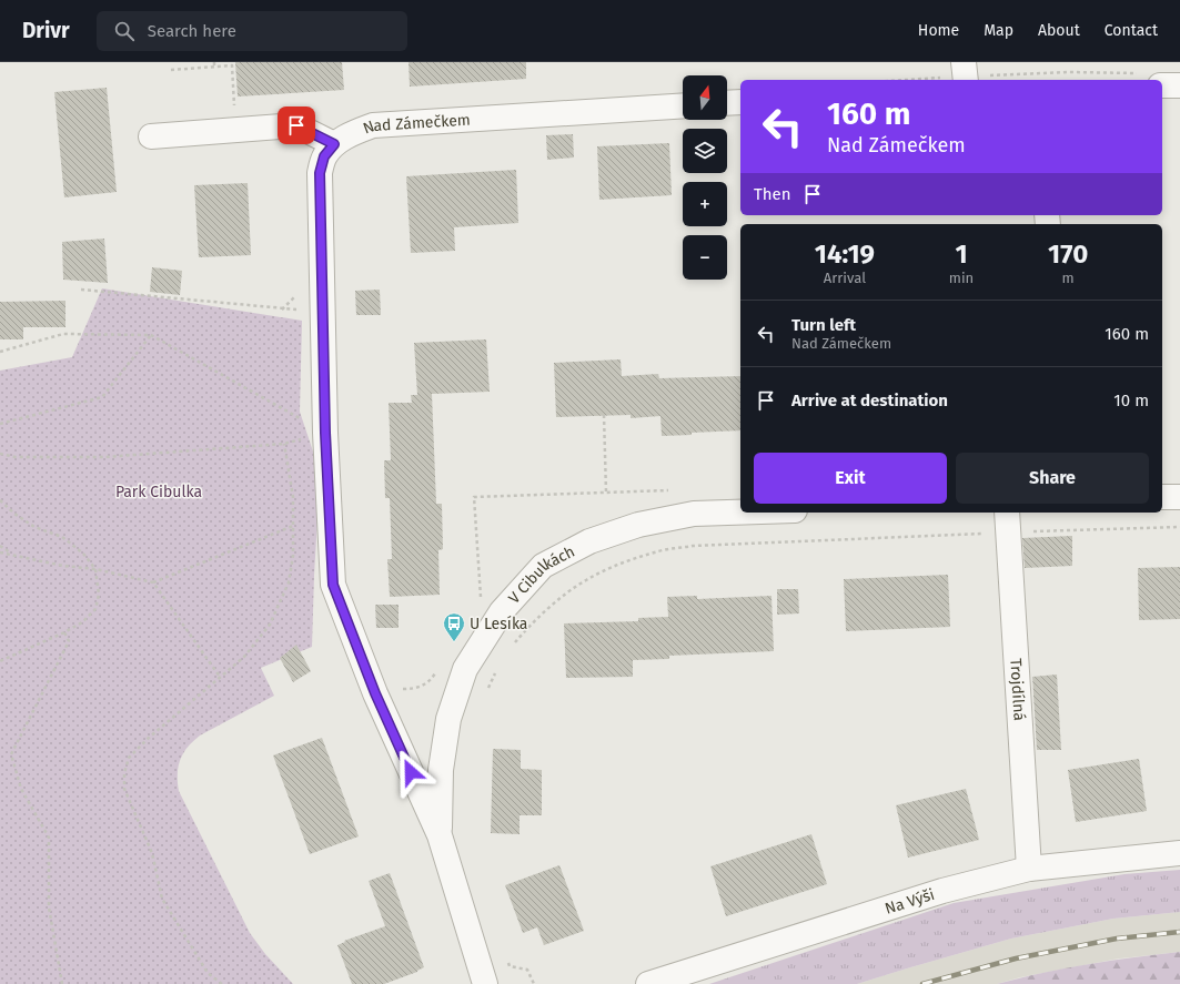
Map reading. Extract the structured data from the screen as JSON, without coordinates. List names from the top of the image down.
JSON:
{
  "streets": {
    "street": [
      "Nad Zámečkem",
      "V Cibulkách",
      "Trojdílná",
      "Na Výši"
    ]
  },
  "crossings": [
    ["Trojdílná", "Na Výši"]
  ],
  "parks": ["Park Cibulka"],
  "places": {
    "bus stop": ["U Lesíka"]
  },
  "north": "top",
  "page": {
    "header": "Drivr",
    "search": "Search here",
    "nav": [
      "Home",
      "Map",
      "About",
      "Contact"
    ],
    "map_buttons": ["+", "−"],
    "turn": ["160 m", "Nad Zámečkem"],
    "then": "Then",
    "eta": [
      "14:19",
      "Arrival",
      "1",
      "min",
      "170",
      "m"
    ],
    "list": [
      {
        "name": "Turn left",
        "note": "Nad Zámečkem",
        "value": "160 m"
      },
      {
        "name": "Arrive at destination",
        "value": "10 m"
      }
    ],
    "buttons": ["Exit", "Share"]
  }
}
